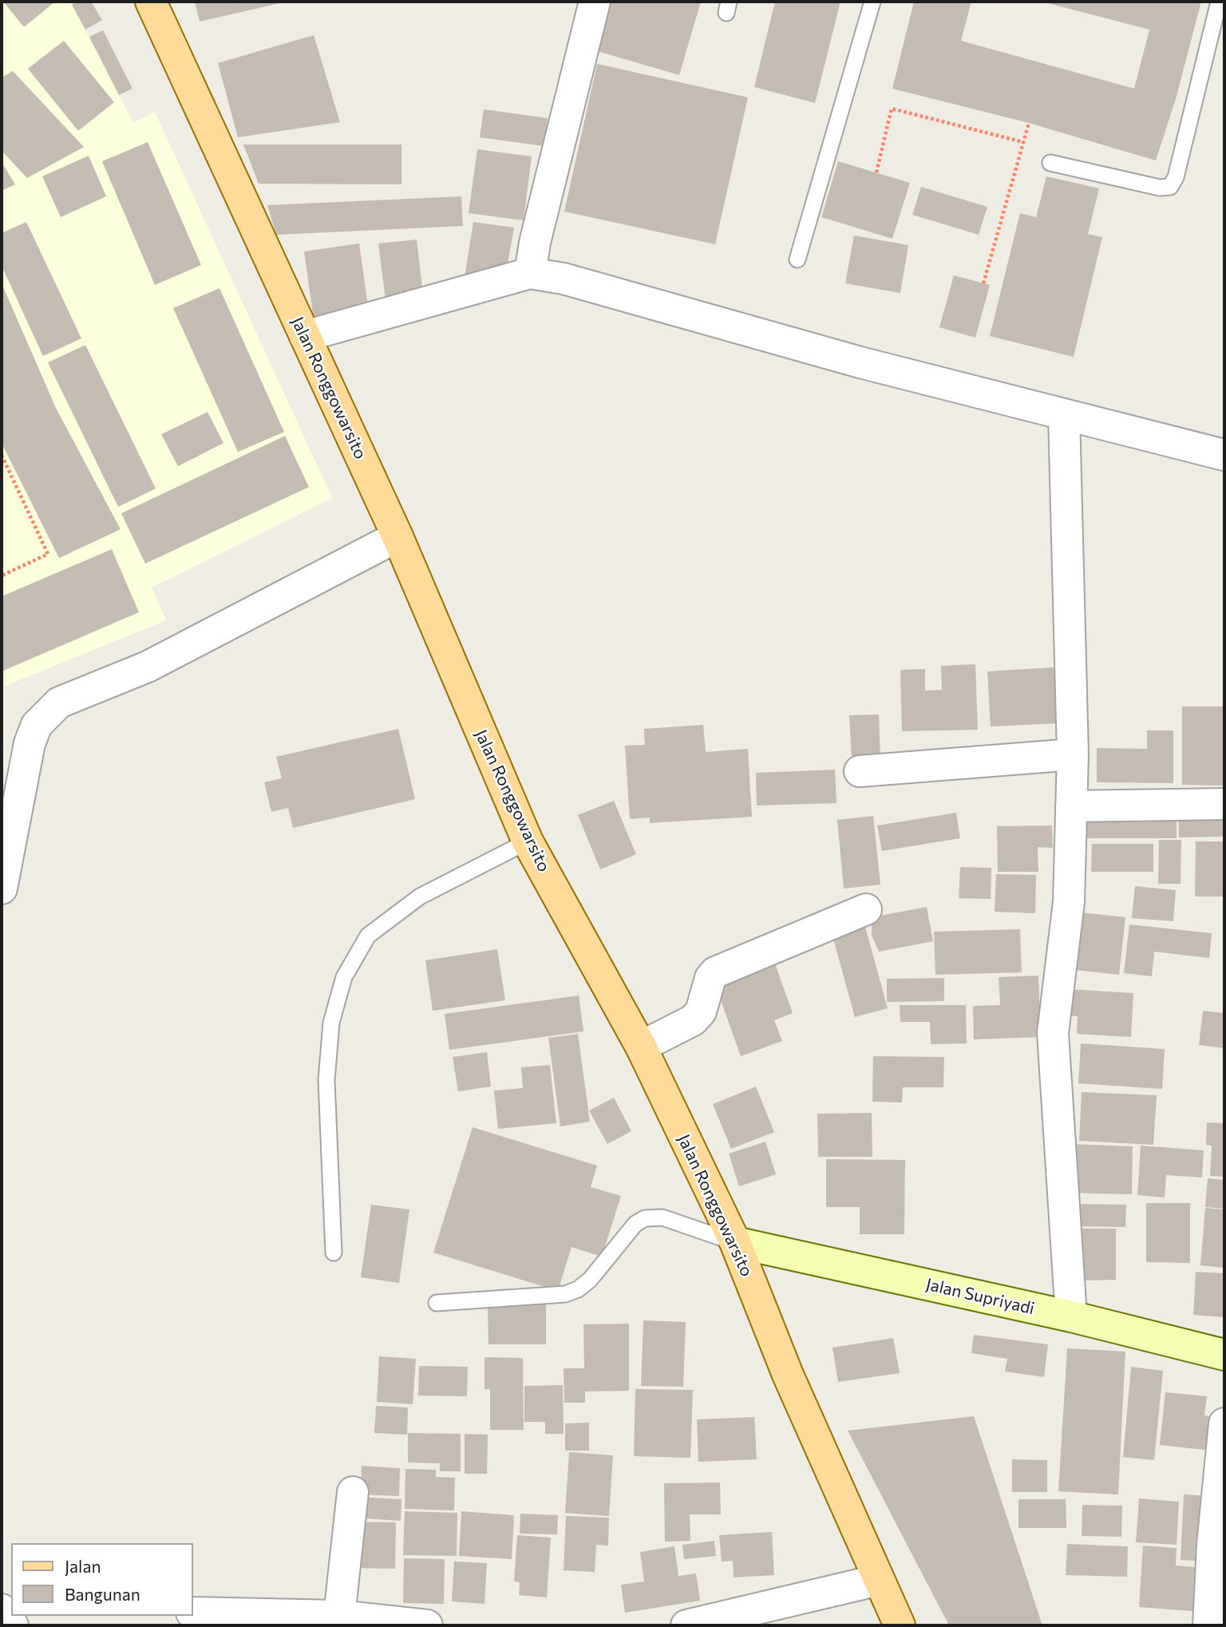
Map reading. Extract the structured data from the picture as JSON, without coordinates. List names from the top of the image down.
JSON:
{
  "streets": {
    "main road": ["Jalan Ronggowarsito"],
    "street": ["Jalan Supriyadi"]
  },
  "crossings": [
    ["Jalan Ronggowarsito", "Jalan Supriyadi"]
  ],
  "legend": ["Jalan", "Bangunan"]
}
